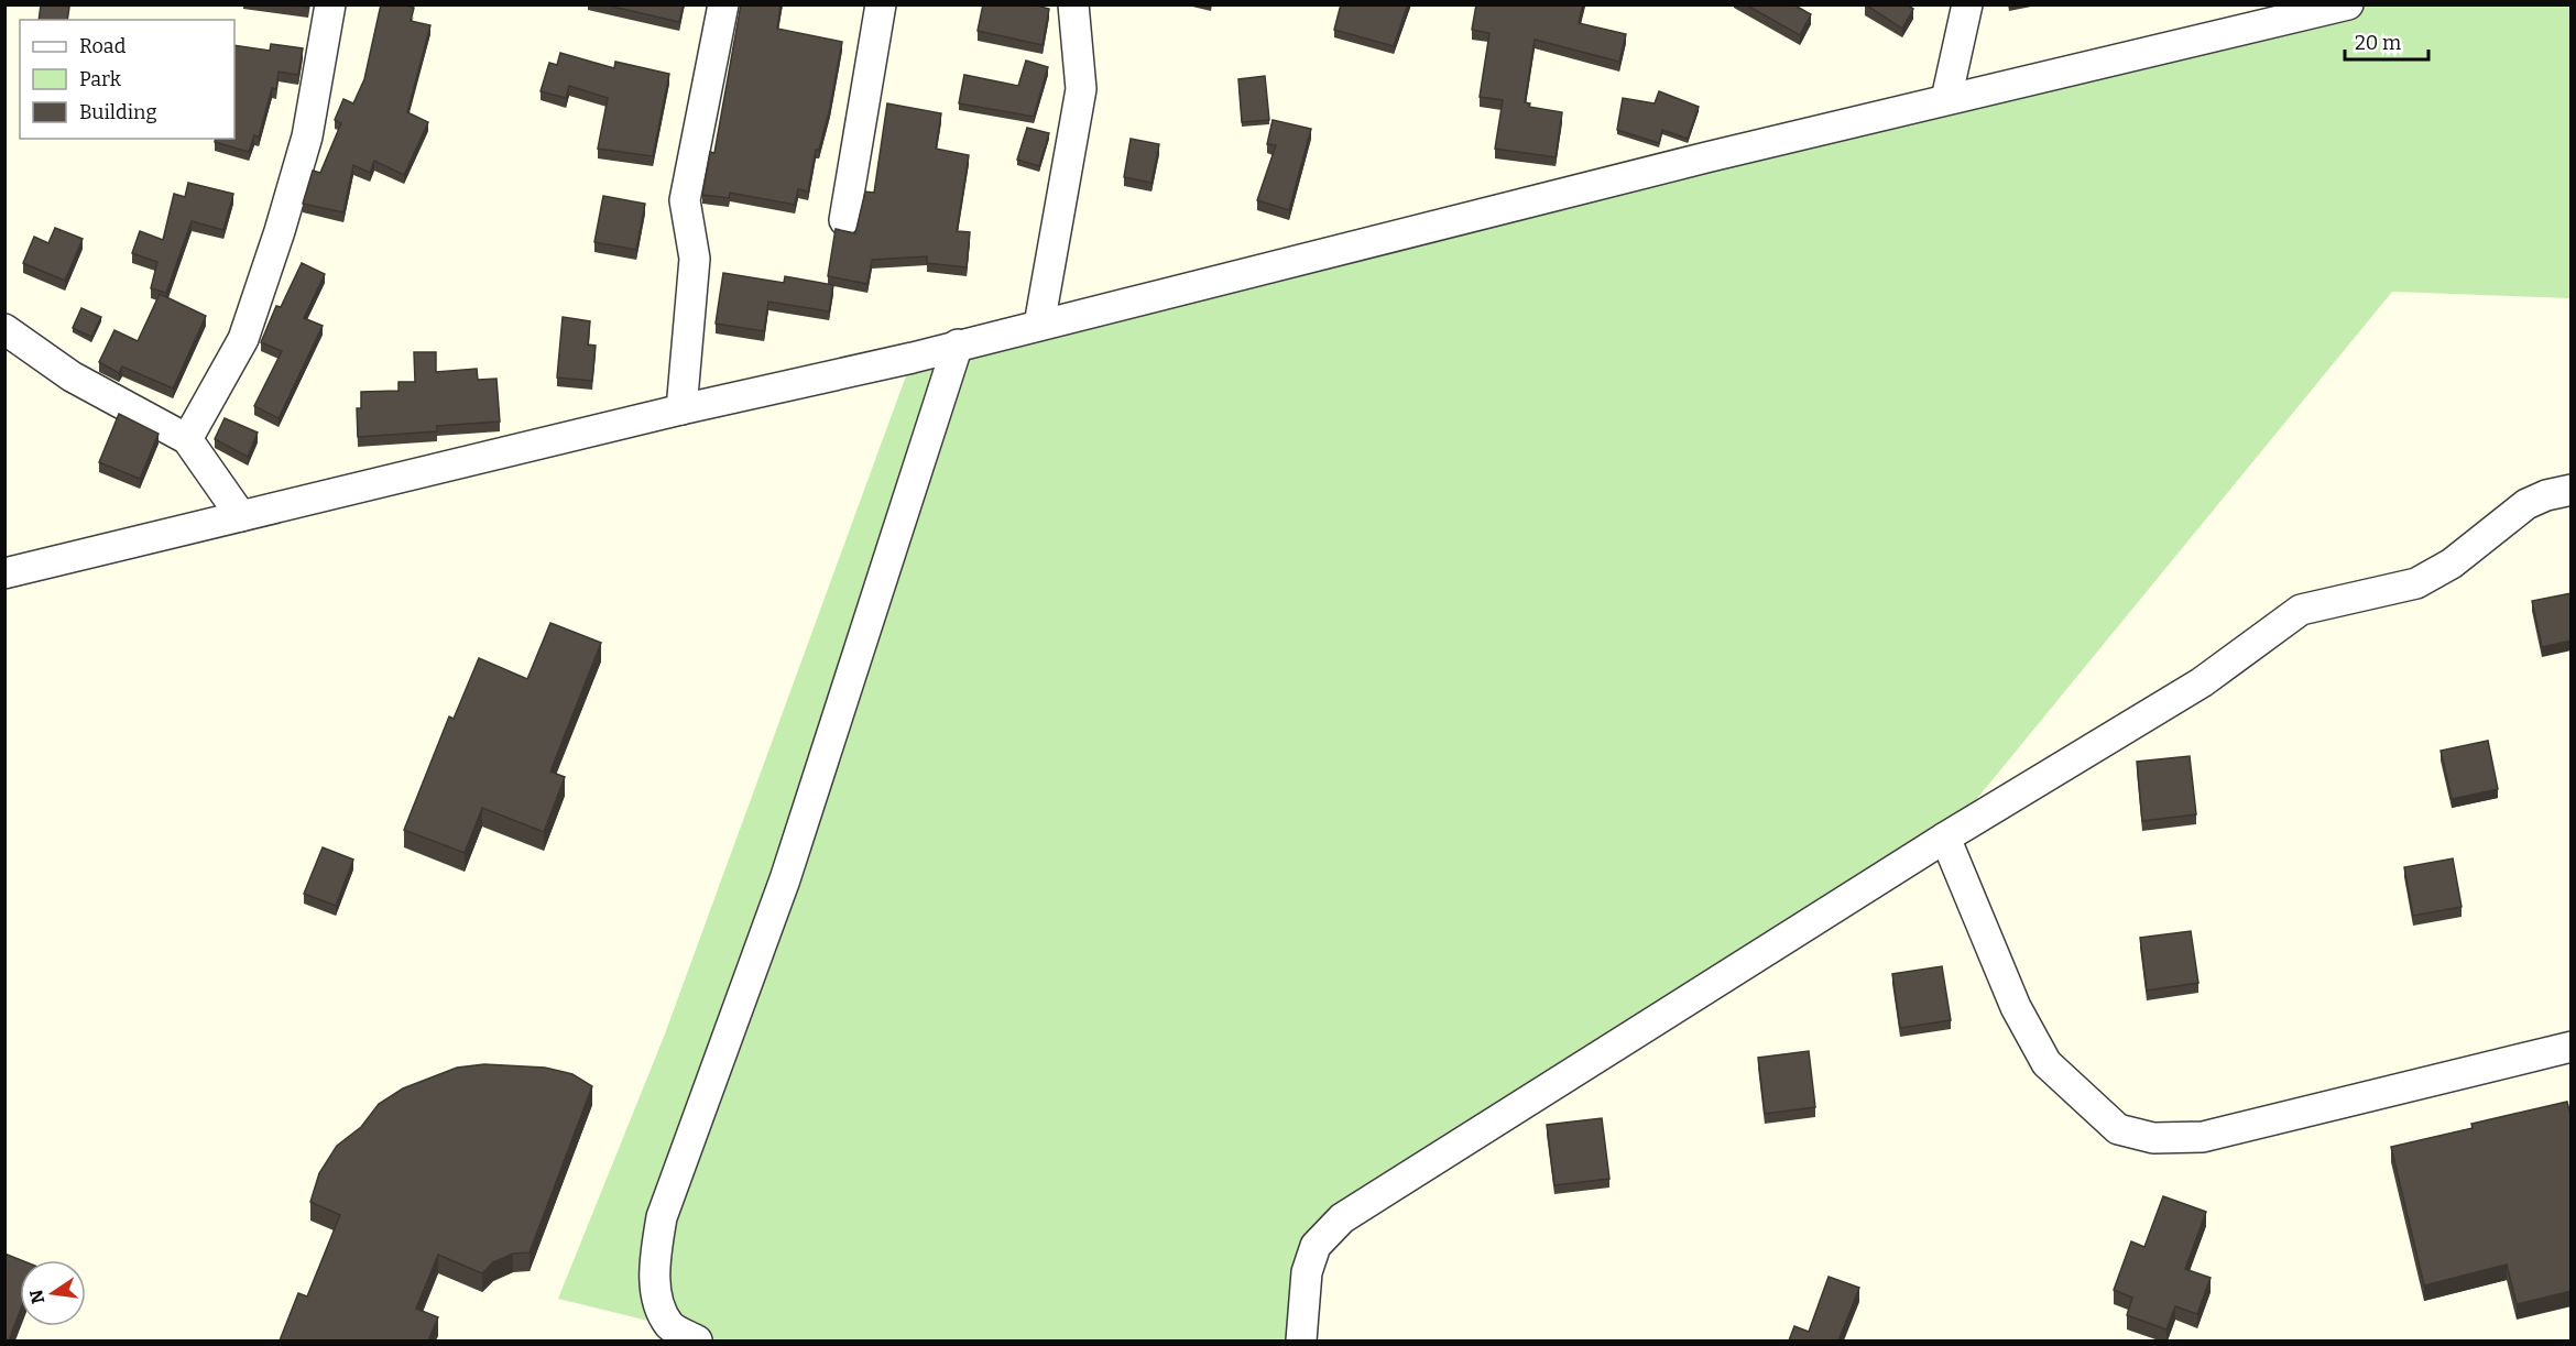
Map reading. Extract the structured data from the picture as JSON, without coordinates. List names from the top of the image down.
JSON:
{
  "legend": ["Road", "Park", "Building"],
  "scale_bar": "20 m",
  "north": "left"
}
